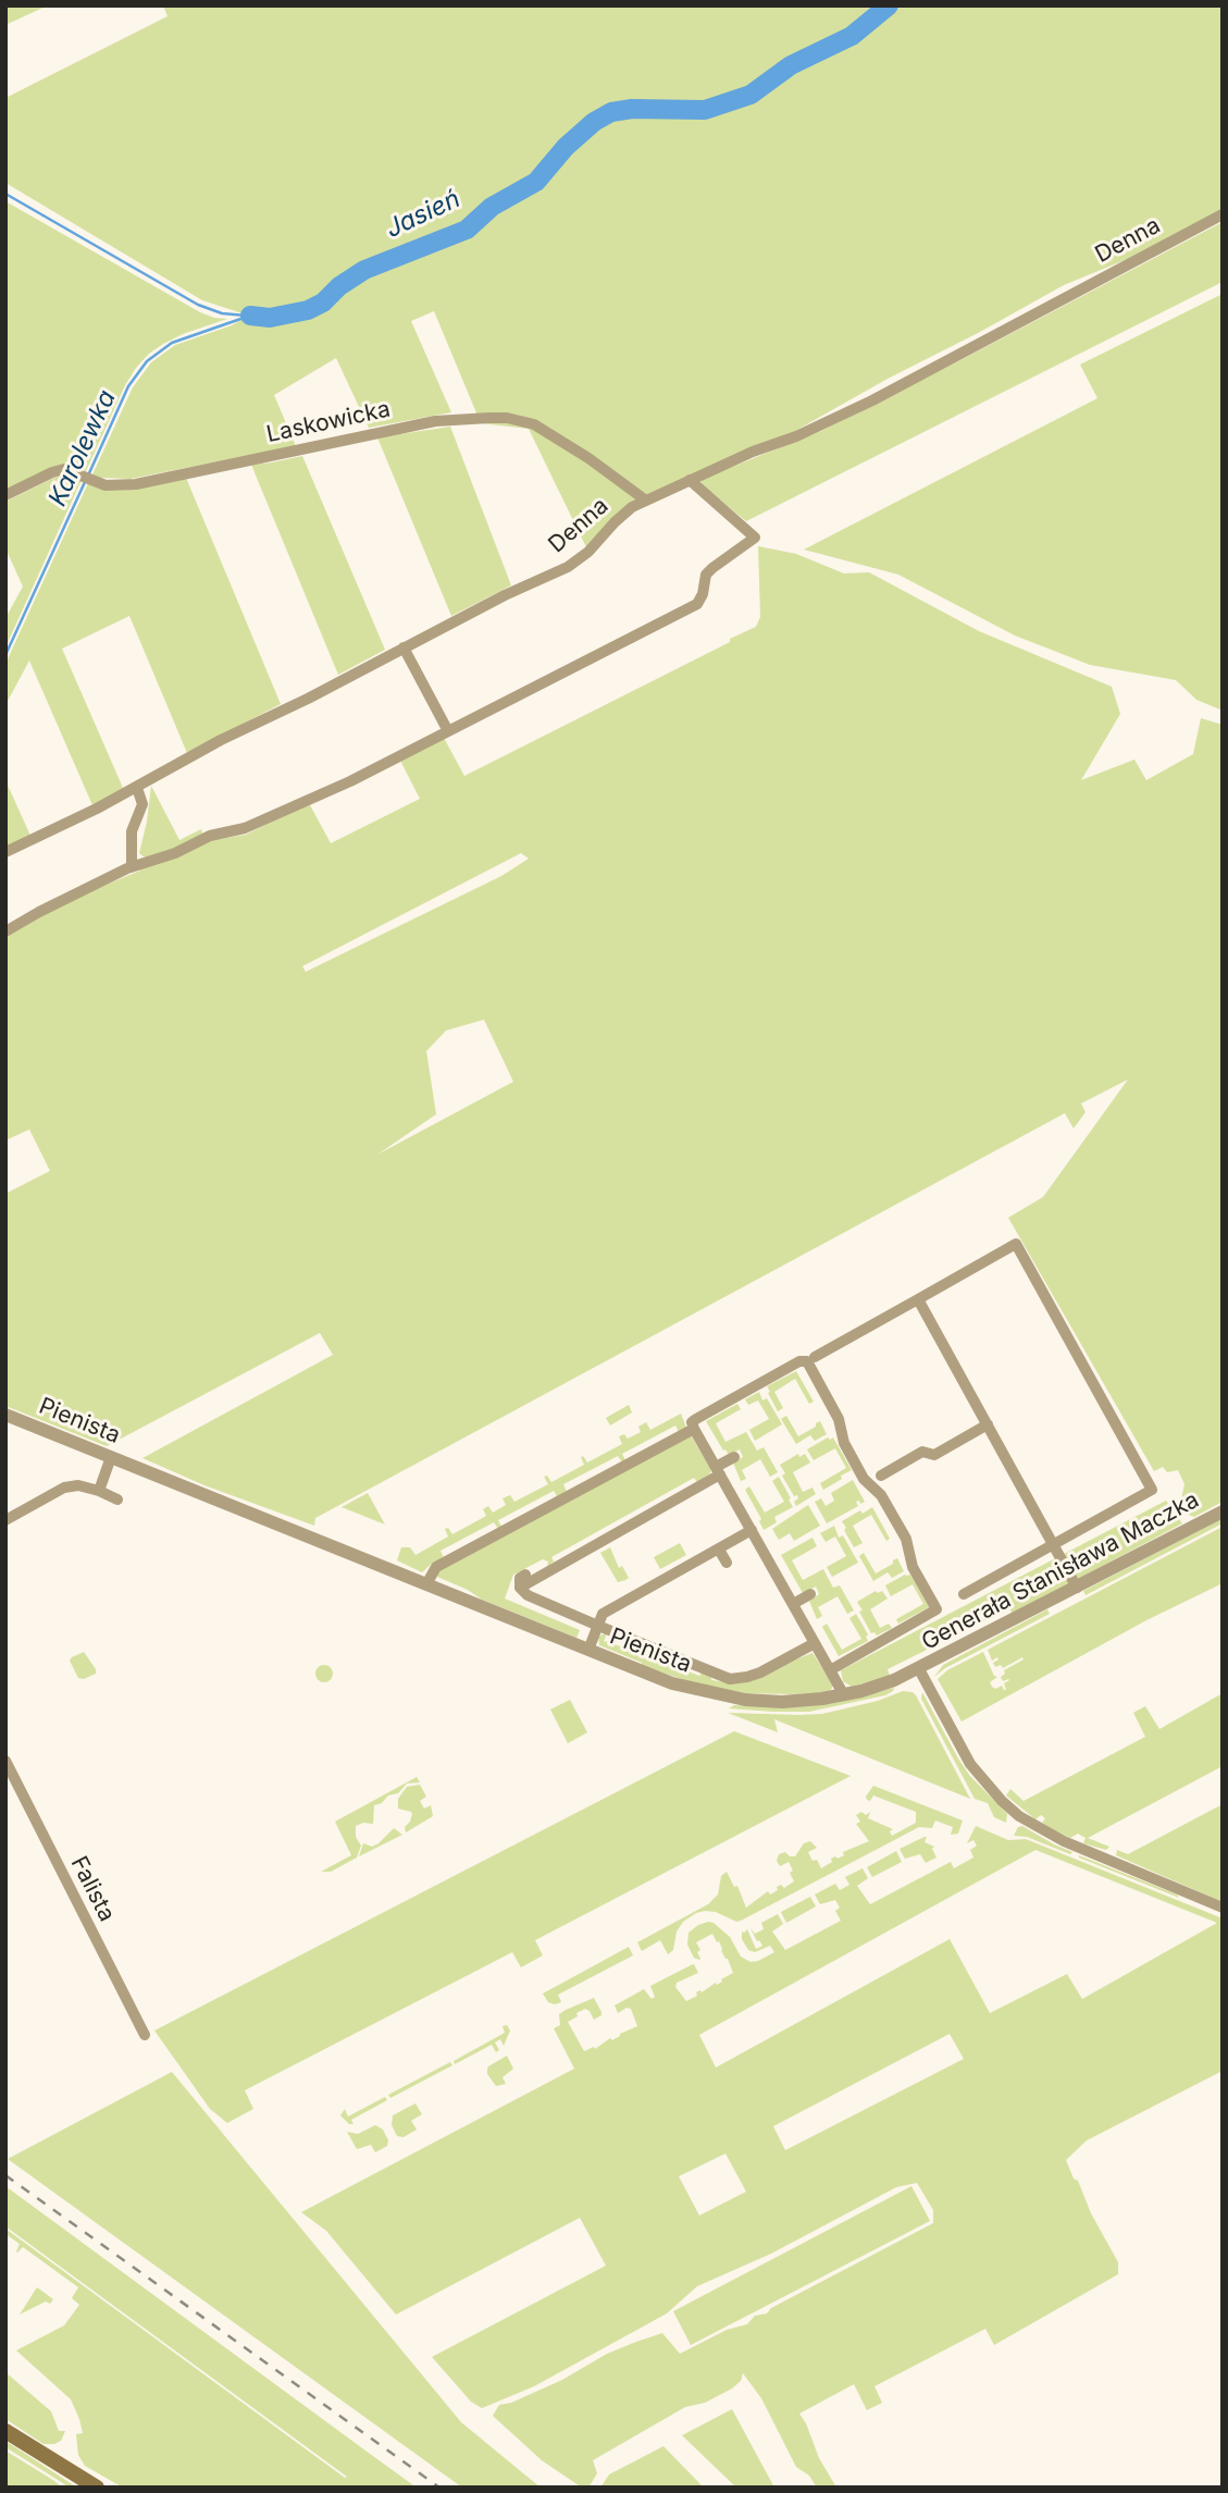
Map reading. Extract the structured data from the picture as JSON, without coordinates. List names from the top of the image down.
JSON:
{
  "streets": {
    "street": [
      "Denna",
      "Laskowicka",
      "Pienista",
      "Generała Stanisława Maczka",
      "Falista"
    ]
  },
  "crossings": [
    ["Denna", "Laskowicka"],
    ["Pienista", "Generała Stanisława Maczka"]
  ],
  "water": ["Jasień", "Karolewka"]
}
